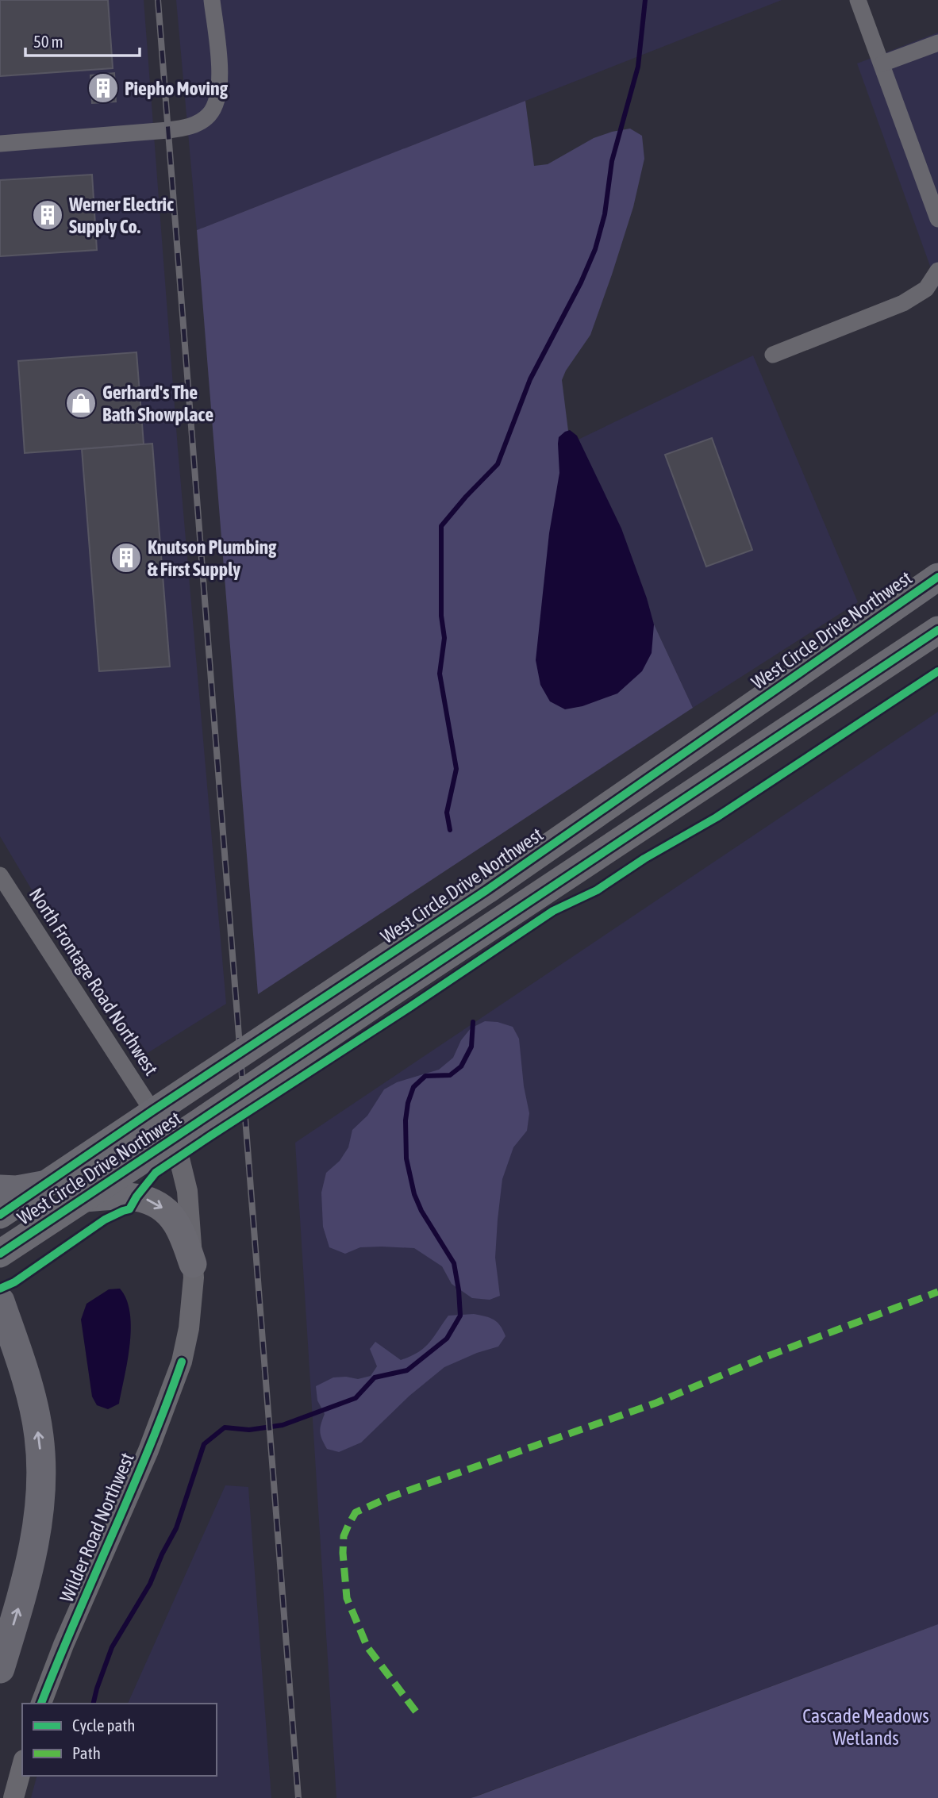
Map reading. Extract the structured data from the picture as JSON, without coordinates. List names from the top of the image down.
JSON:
{
  "streets": {
    "main road": ["West Circle Drive Northwest"],
    "street": ["North Frontage Road Northwest", "Wilder Road Northwest"]
  },
  "crossings": [
    ["West Circle Drive Northwest", "North Frontage Road Northwest"],
    ["West Circle Drive Northwest", "Wilder Road Northwest"],
    ["North Frontage Road Northwest", "Wilder Road Northwest"]
  ],
  "parks": ["Cascade Meadows Wetlands"],
  "places": {
    "building": ["Piepho Moving", "Werner Electric Supply Co.", "Knutson Plumbing & First Supply"],
    "shop": ["Gerhard's The Bath Showplace"]
  },
  "legend": ["Cycle path", "Path"],
  "scale_bar": "50 m"
}
